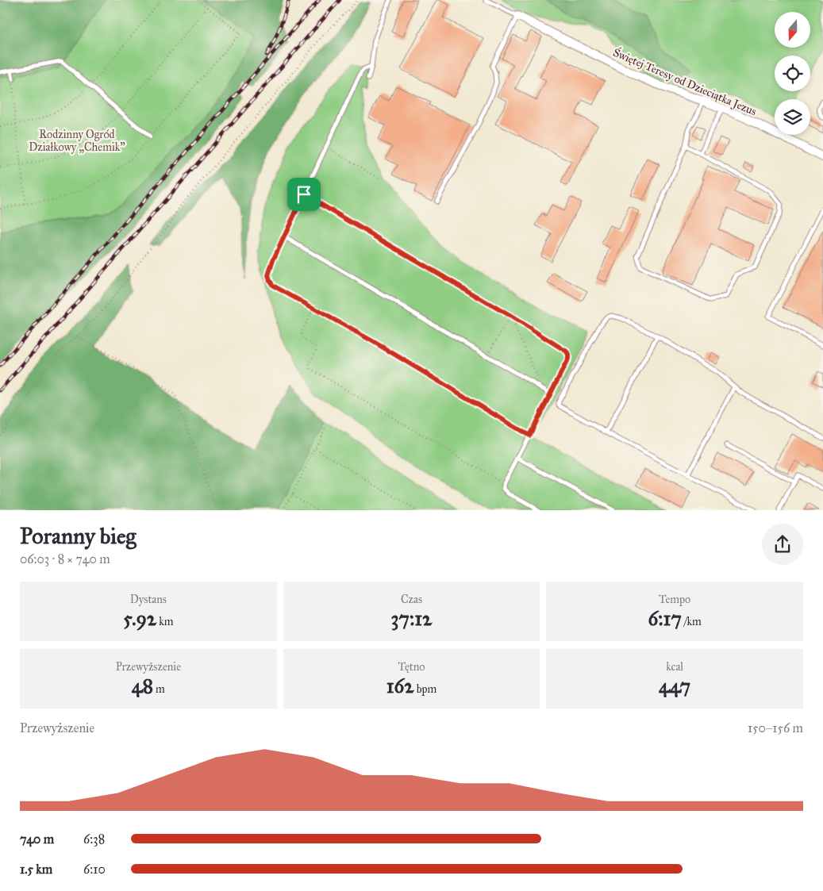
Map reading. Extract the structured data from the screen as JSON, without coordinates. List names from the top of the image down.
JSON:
{
  "streets": {
    "street": ["Świętej Teresy od Dzieciątka Jezus"]
  },
  "parks": ["Rodzinny Ogród Działkowy „Chemik”"],
  "north": "bottom",
  "page": {
    "heading": ["Poranny bieg", "06:03 · 8 × 740 m"],
    "stats": [
      ["Dystans", "5.92 km"],
      ["Czas", "37:12"],
      ["Tempo", "6:17 /km"],
      ["Przewyższenie", "48 m"],
      ["Tętno", "162 bpm"],
      ["kcal", "447"]
    ],
    "chart": ["Przewyższenie", "150–156 m"],
    "list": [
      {
        "name": "740 m",
        "note": "6:38"
      },
      {
        "name": "1.5 km",
        "note": "6:10"
      }
    ]
  }
}
